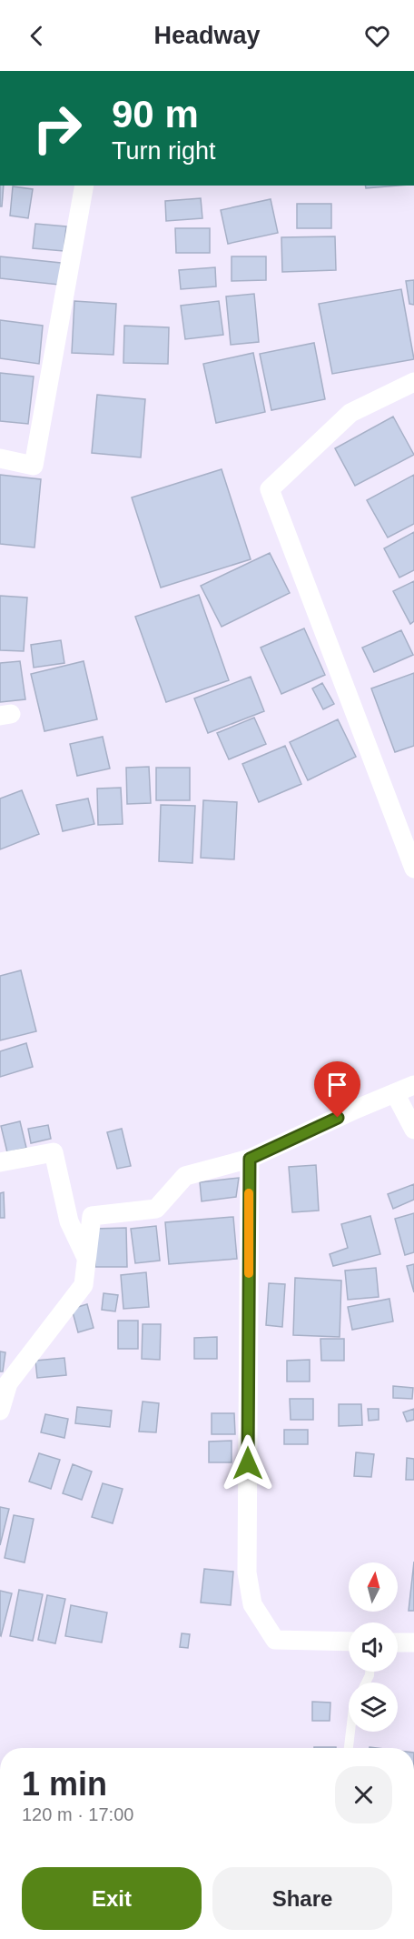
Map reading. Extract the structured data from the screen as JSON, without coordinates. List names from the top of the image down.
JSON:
{
  "north": "top",
  "page": {
    "header": "Headway",
    "turn": ["90 m", "Turn right"],
    "heading": ["1 min", "120 m · 17:00"],
    "buttons": ["Exit", "Share"]
  }
}
